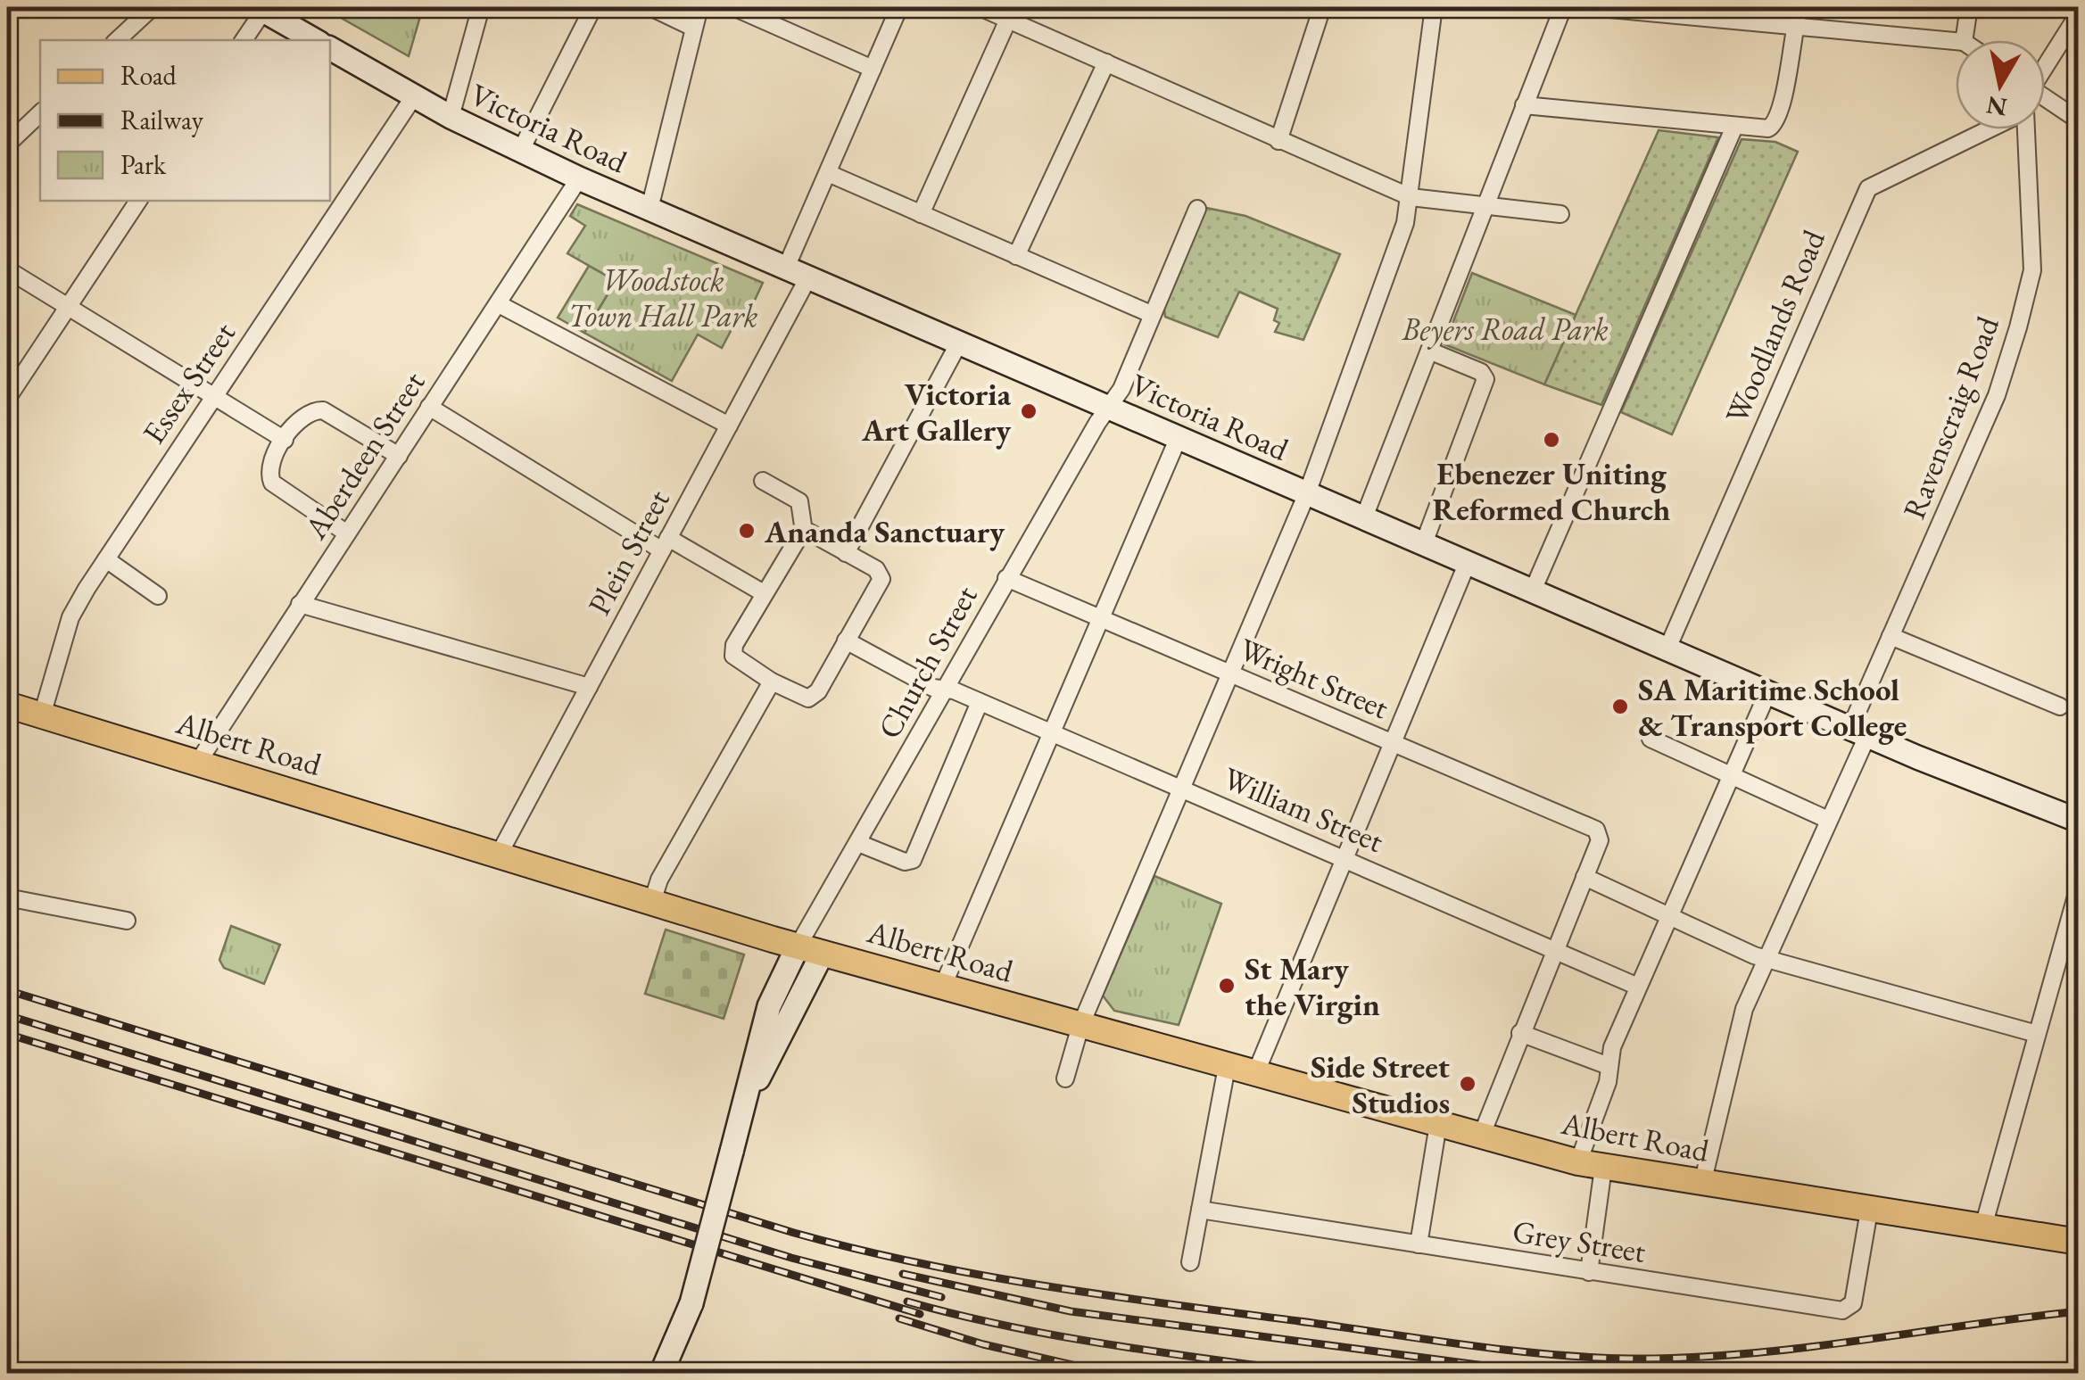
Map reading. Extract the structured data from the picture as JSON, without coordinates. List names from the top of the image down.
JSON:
{
  "streets": {
    "main road": ["Victoria Road", "Albert Road"],
    "street": [
      "Woodlands Road",
      "Essex Street",
      "Ravenscraig Road",
      "Aberdeen Street",
      "Plein Street",
      "Church Street",
      "Wright Street",
      "William Street",
      "Grey Street"
    ]
  },
  "crossings": [
    ["Victoria Road", "Woodlands Road"],
    ["Victoria Road", "Essex Street"],
    ["Victoria Road", "Ravenscraig Road"],
    ["Victoria Road", "Aberdeen Street"],
    ["Victoria Road", "Plein Street"],
    ["Victoria Road", "Church Street"],
    ["Essex Street", "Albert Road"],
    ["Ravenscraig Road", "Albert Road"],
    ["Aberdeen Street", "Albert Road"],
    ["Plein Street", "Albert Road"],
    ["Church Street", "Wright Street"],
    ["Church Street", "Albert Road"],
    ["Church Street", "William Street"],
    ["Albert Road", "Grey Street"]
  ],
  "parks": ["Woodstock Town Hall Park", "Beyers Road Park"],
  "places": [
    "Victoria Art Gallery",
    "Ebenezer Uniting Reformed Church",
    "Ananda Sanctuary",
    "SA Maritime School & Transport College",
    "St Mary the Virgin",
    "Side Street Studios"
  ],
  "legend": ["Road", "Railway", "Park"],
  "north": "bottom"
}
